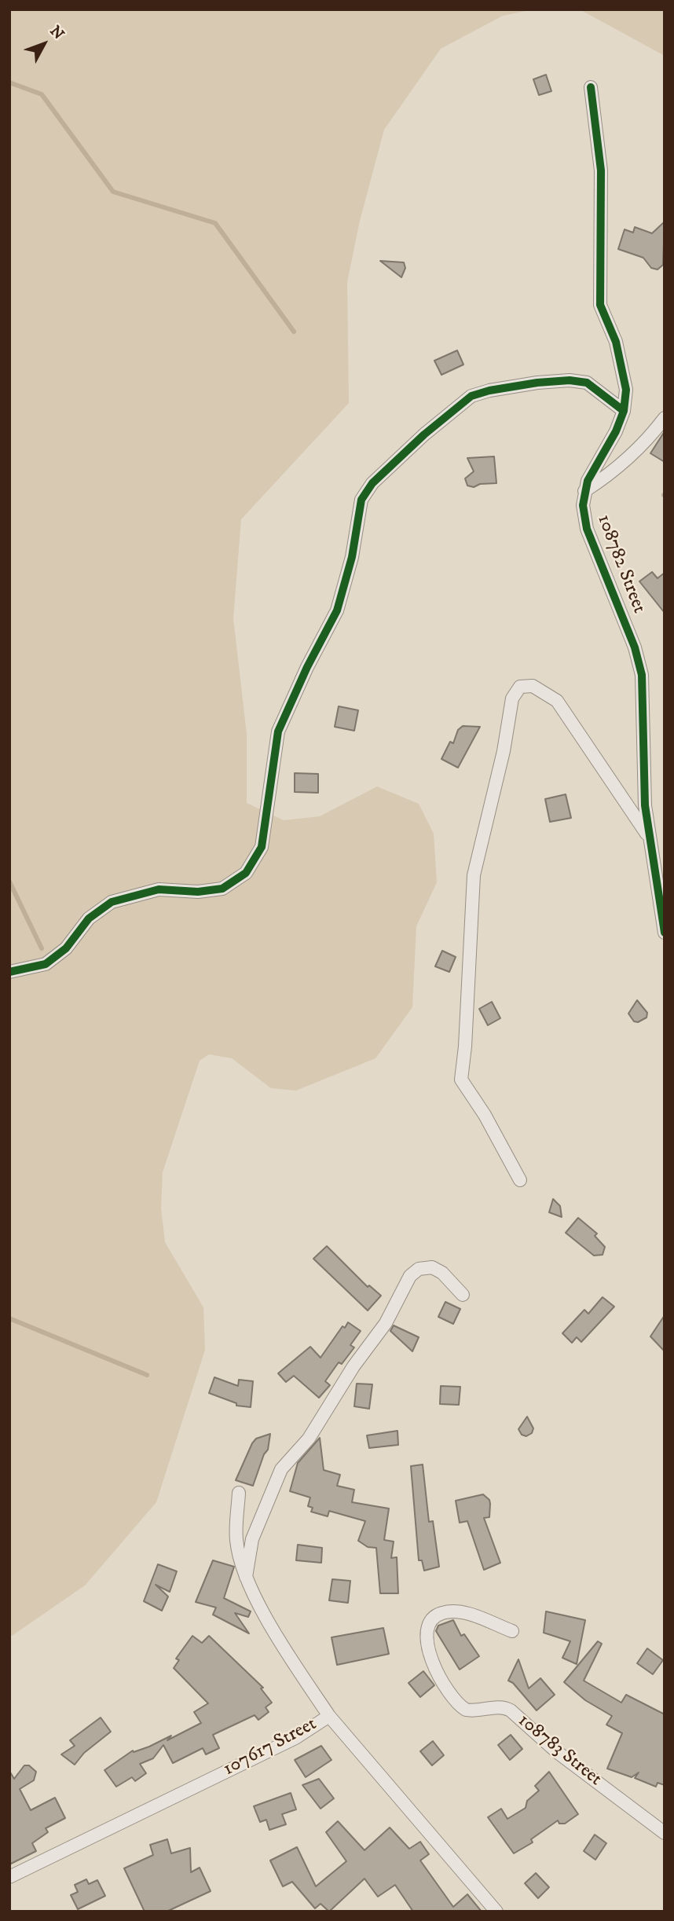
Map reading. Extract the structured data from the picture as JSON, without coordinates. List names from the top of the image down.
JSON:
{
  "streets": {
    "street": ["108782 Street", "107617 Street", "108783 Street"]
  },
  "north": "top right"
}
